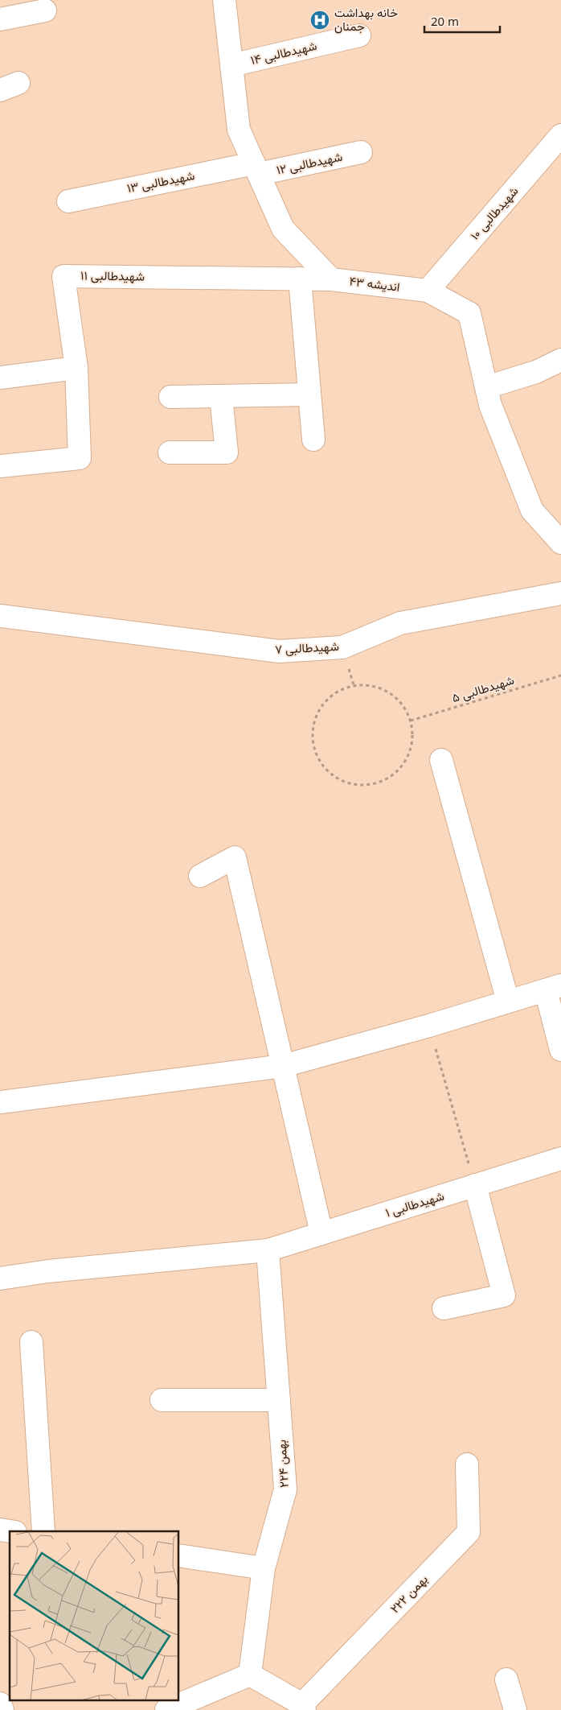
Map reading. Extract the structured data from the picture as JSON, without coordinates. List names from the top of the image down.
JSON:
{
  "streets": {
    "street": [
      "شهیدطالبی ۱۴",
      "شهیدطالبی ۱۲",
      "شهیدطالبی ۱۳",
      "شهیدطالبی ۱۰",
      "شهیدطالبی ۱۱",
      "اندیشه ۴۳",
      "شهیدطالبی ۷",
      "شهیدطالبی ۱",
      "۲۲بهمن ۴",
      "۲۲بهمن ۲"
    ],
    "path": ["شهیدطالبی ۵"]
  },
  "crossings": [
    ["شهیدطالبی ۱۴", "اندیشه ۴۳"],
    ["شهیدطالبی ۱۲", "شهیدطالبی ۱۳"],
    ["شهیدطالبی ۱۲", "اندیشه ۴۳"],
    ["شهیدطالبی ۱۳", "اندیشه ۴۳"],
    ["شهیدطالبی ۱۰", "اندیشه ۴۳"],
    ["شهیدطالبی ۱۱", "اندیشه ۴۳"],
    ["شهیدطالبی ۱", "۲۲بهمن ۴"]
  ],
  "places": {
    "hospital": ["خانه بهداشت جمنان"]
  },
  "scale_bar": "20 m"
}
